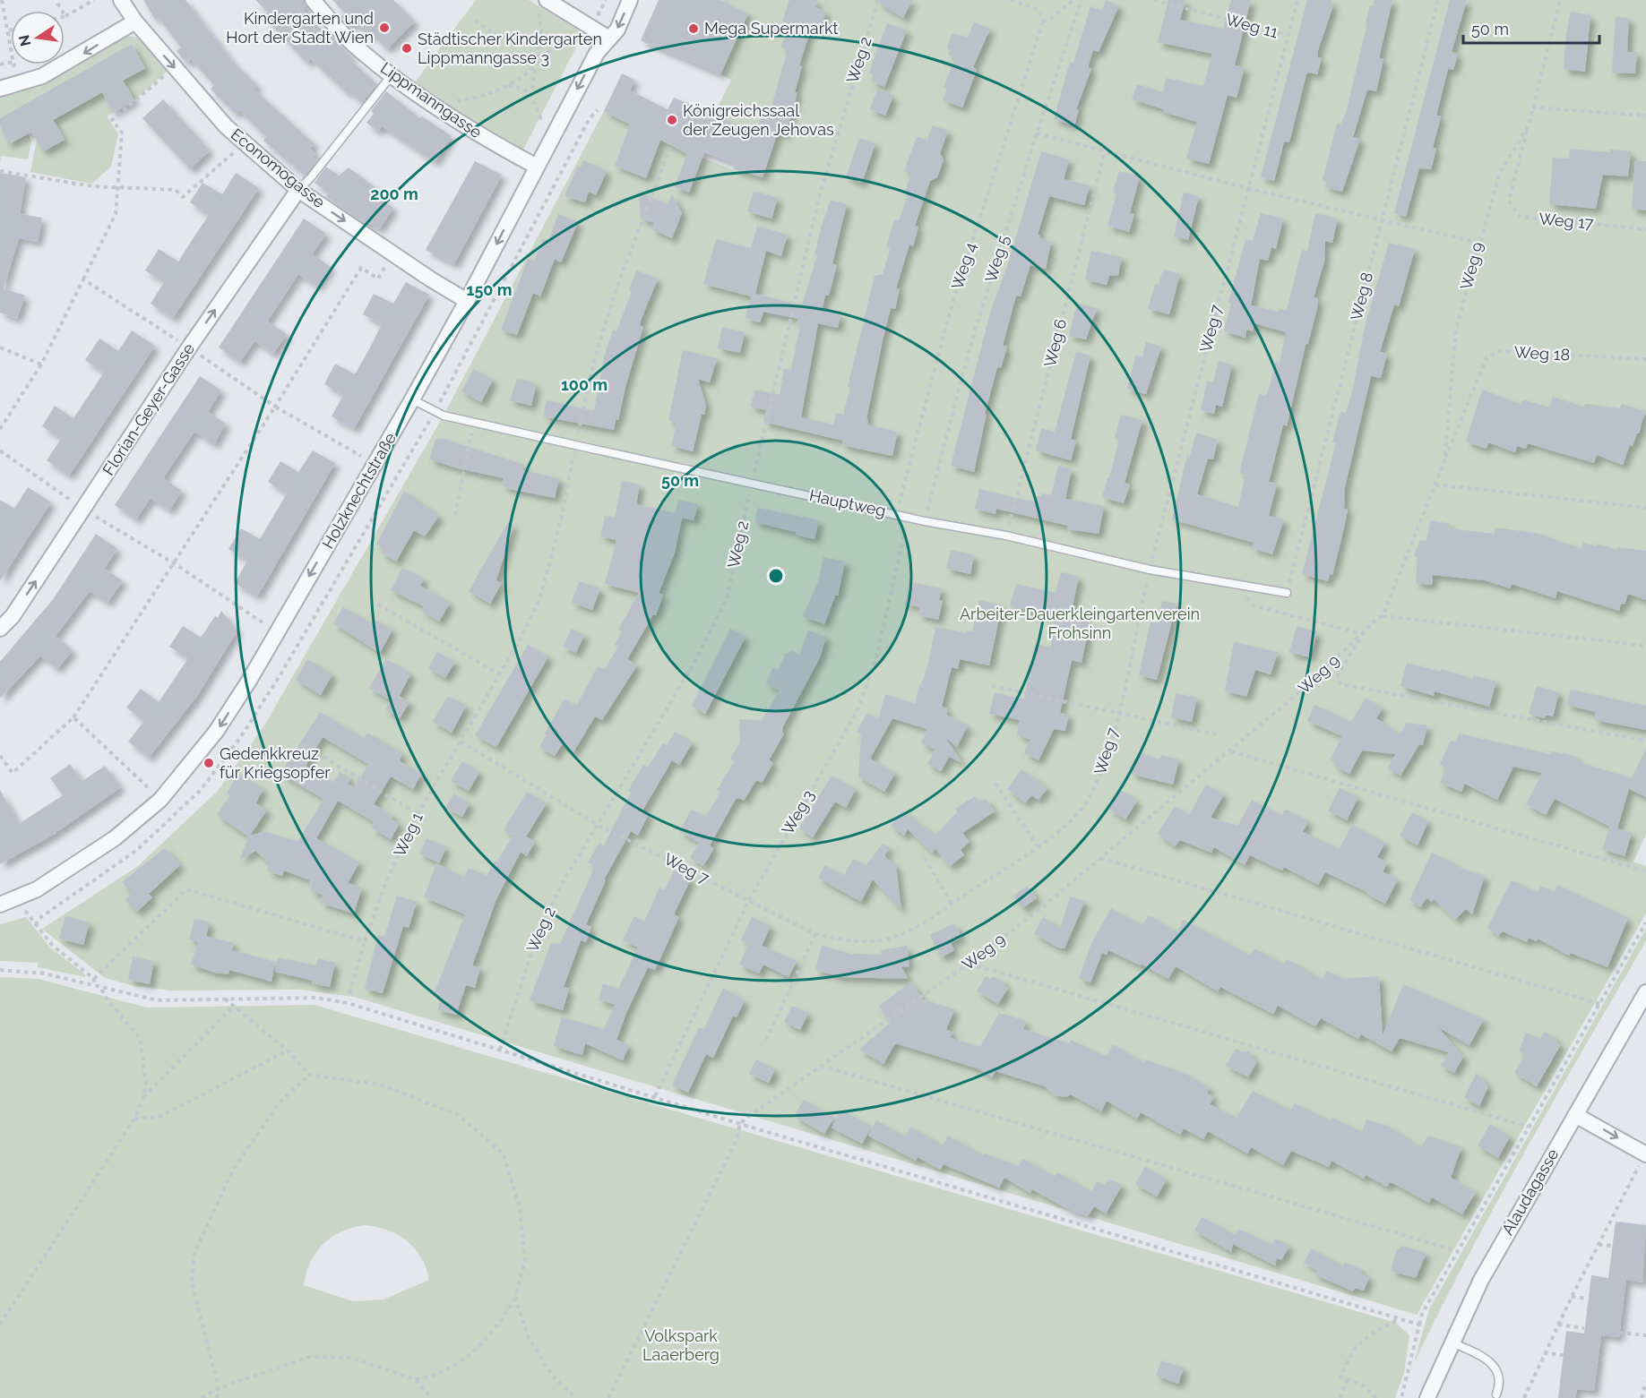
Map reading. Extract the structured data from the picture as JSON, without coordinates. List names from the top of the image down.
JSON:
{
  "streets": {
    "street": [
      "Lippmanngasse",
      "Economogasse",
      "Florian-Geyer-Gasse",
      "Holzknechtstraße",
      "Alaudagasse"
    ],
    "lane": ["Hauptweg"],
    "path": [
      "Weg 11",
      "Weg 2",
      "Weg 17",
      "Weg 5",
      "Weg 4",
      "Weg 9",
      "Weg 8",
      "Weg 7",
      "Weg 6",
      "Weg 18",
      "Weg 3",
      "Weg 1"
    ]
  },
  "crossings": [
    ["Weg 11", "Weg 7"],
    ["Weg 2", "Weg 7"],
    ["Weg 2", "Hauptweg"],
    ["Lippmanngasse", "Holzknechtstraße"],
    ["Economogasse", "Florian-Geyer-Gasse"],
    ["Economogasse", "Holzknechtstraße"],
    ["Weg 17", "Weg 9"],
    ["Weg 5", "Hauptweg"],
    ["Weg 4", "Hauptweg"],
    ["Weg 9", "Weg 18"],
    ["Weg 8", "Hauptweg"],
    ["Weg 7", "Hauptweg"],
    ["Weg 7", "Weg 3"],
    ["Weg 7", "Weg 1"],
    ["Weg 6", "Hauptweg"],
    ["Holzknechtstraße", "Hauptweg"],
    ["Hauptweg", "Weg 3"],
    ["Hauptweg", "Weg 1"]
  ],
  "one_way": ["Economogasse", "Florian-Geyer-Gasse", "Holzknechtstraße"],
  "parks": ["Arbeiter-Dauerkleingartenverein Frohsinn", "Volkspark Laaerberg"],
  "places": [
    "Kindergarten und Hort der Stadt Wien",
    "Mega Supermarkt",
    "Städtischer Kindergarten Lippmanngasse 3",
    "Königreichssaal der Zeugen Jehovas",
    "Gedenkkreuz für Kriegsopfer"
  ],
  "scale_bar": "50 m",
  "north": "left",
  "rings": [
    "200 m",
    "150 m",
    "100 m",
    "50 m"
  ]
}
